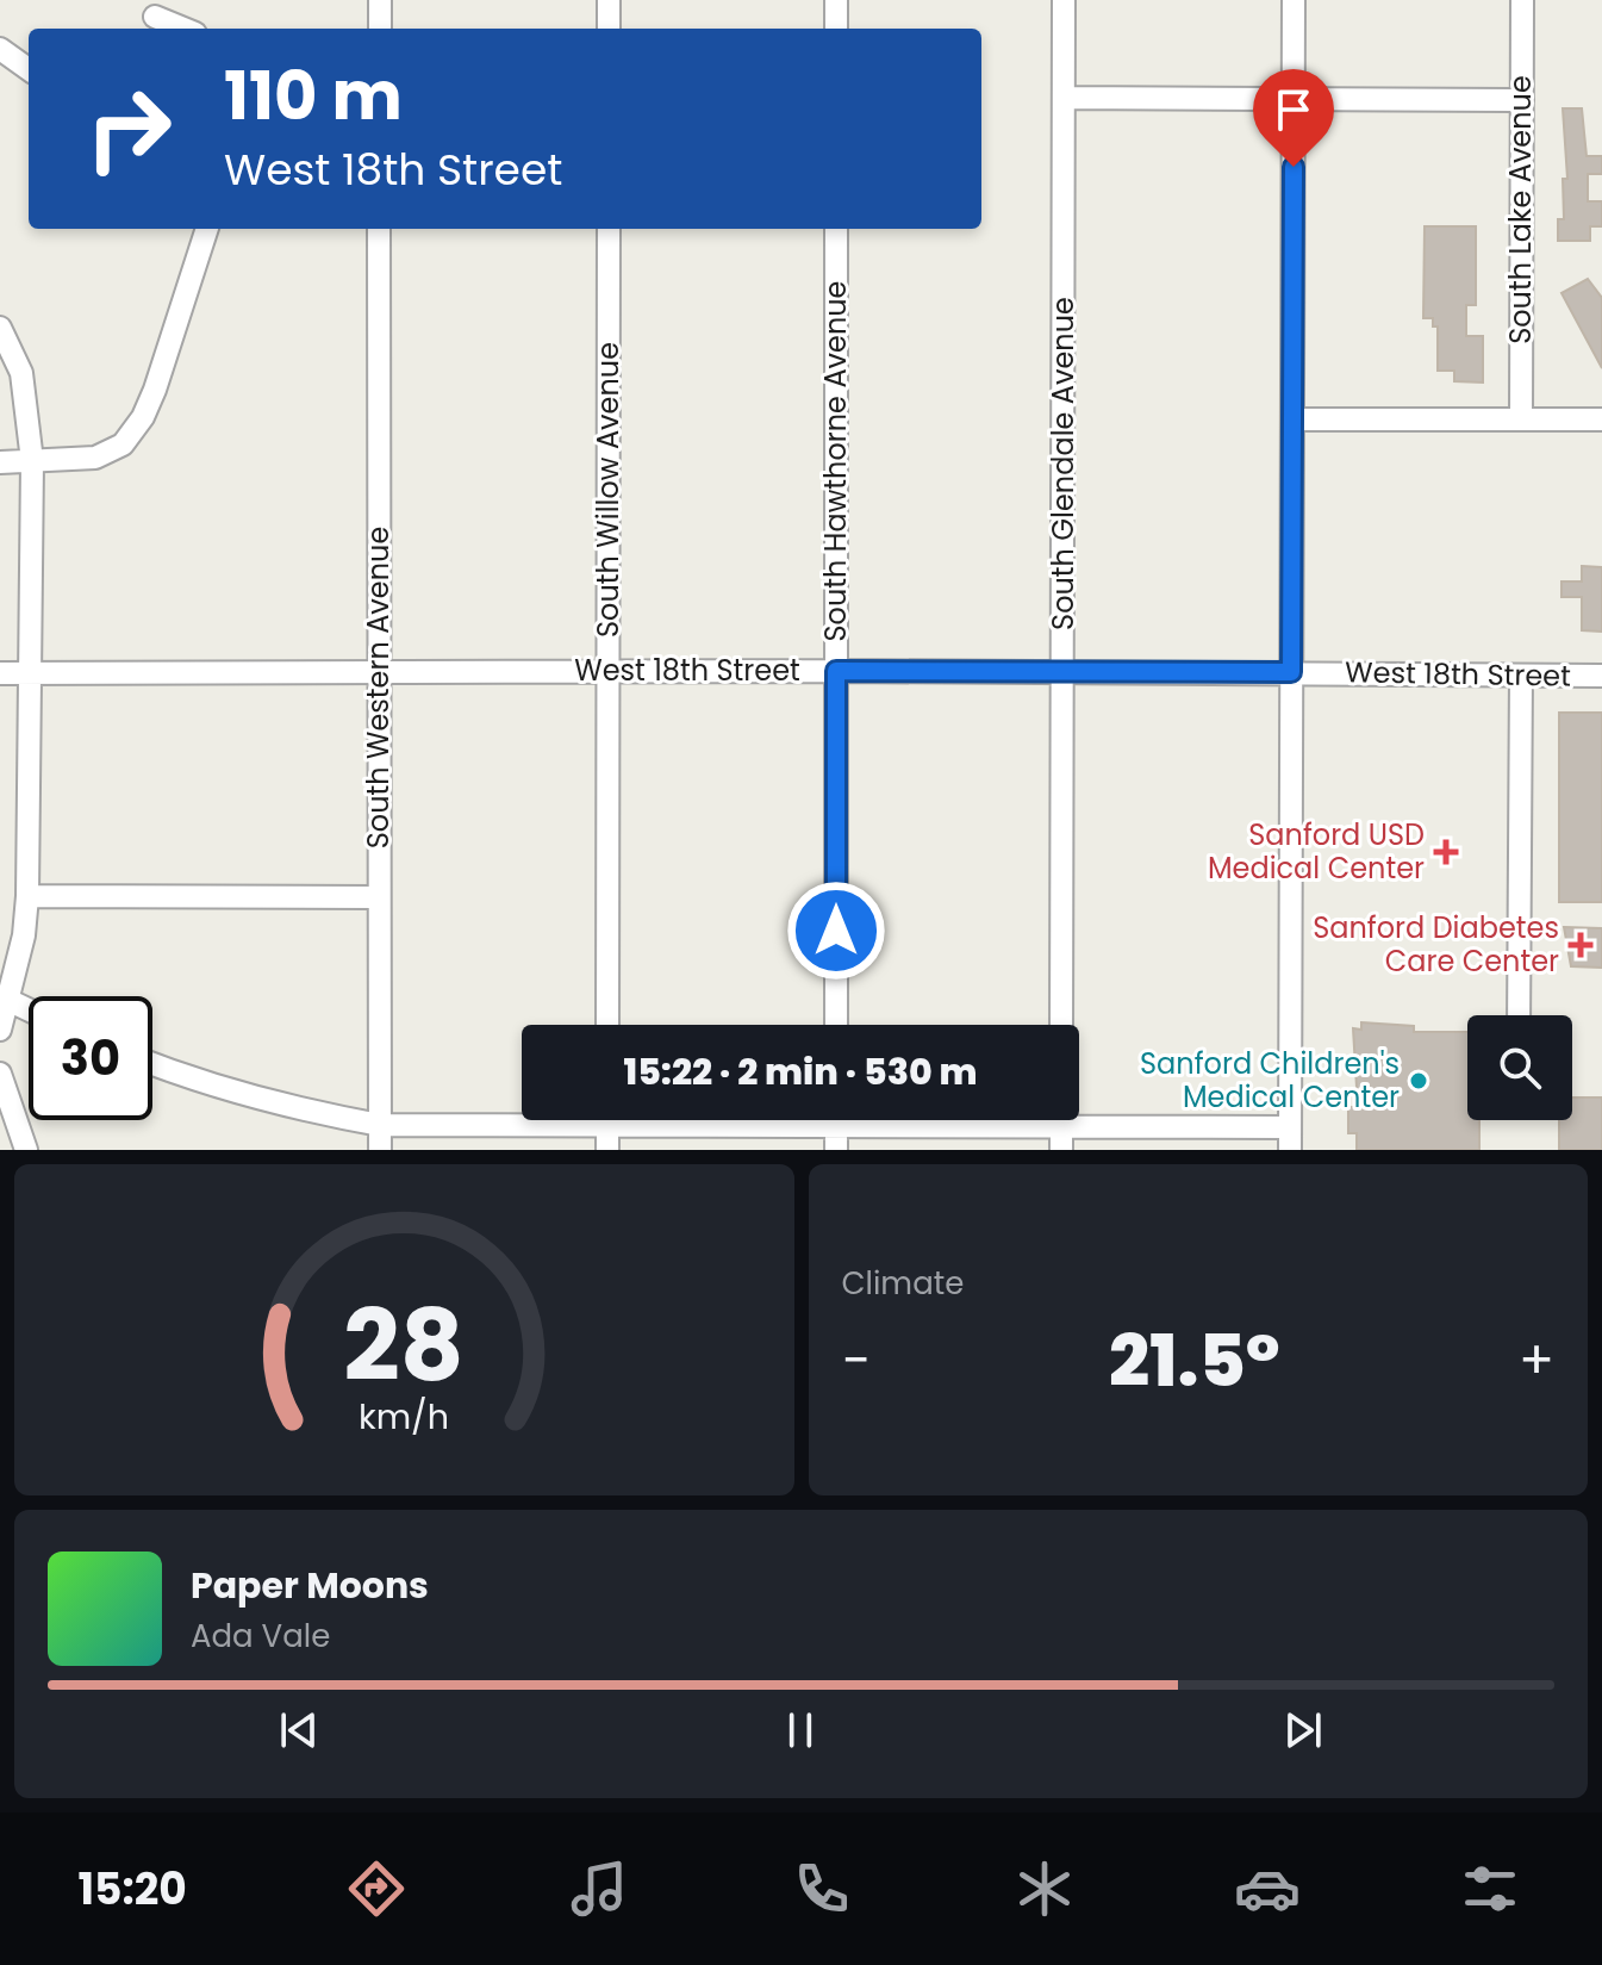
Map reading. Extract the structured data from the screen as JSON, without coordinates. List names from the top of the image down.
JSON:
{
  "streets": {
    "street": [
      "South Lake Avenue",
      "South Hawthorne Avenue",
      "South Glendale Avenue",
      "South Willow Avenue",
      "West 18th Street",
      "South Western Avenue"
    ]
  },
  "crossings": [
    ["South Hawthorne Avenue", "West 18th Street"],
    ["South Glendale Avenue", "West 18th Street"],
    ["South Willow Avenue", "West 18th Street"],
    ["West 18th Street", "South Western Avenue"]
  ],
  "places": {
    "health": ["Sanford USD Medical Center", "Sanford Diabetes Care Center"],
    "other": ["Sanford Children's Medical Center"]
  },
  "page": {
    "turn": ["110 m", "West 18th Street"],
    "limit": "30",
    "trip": "15:22 · 2 min · 530 m",
    "tile": "Climate",
    "heat": ["−", "21.5°", "+"],
    "song": ["Paper Moons", "Ada Vale"],
    "tabs": "15:20",
    "gauge": ["28", "km/h"]
  }
}
